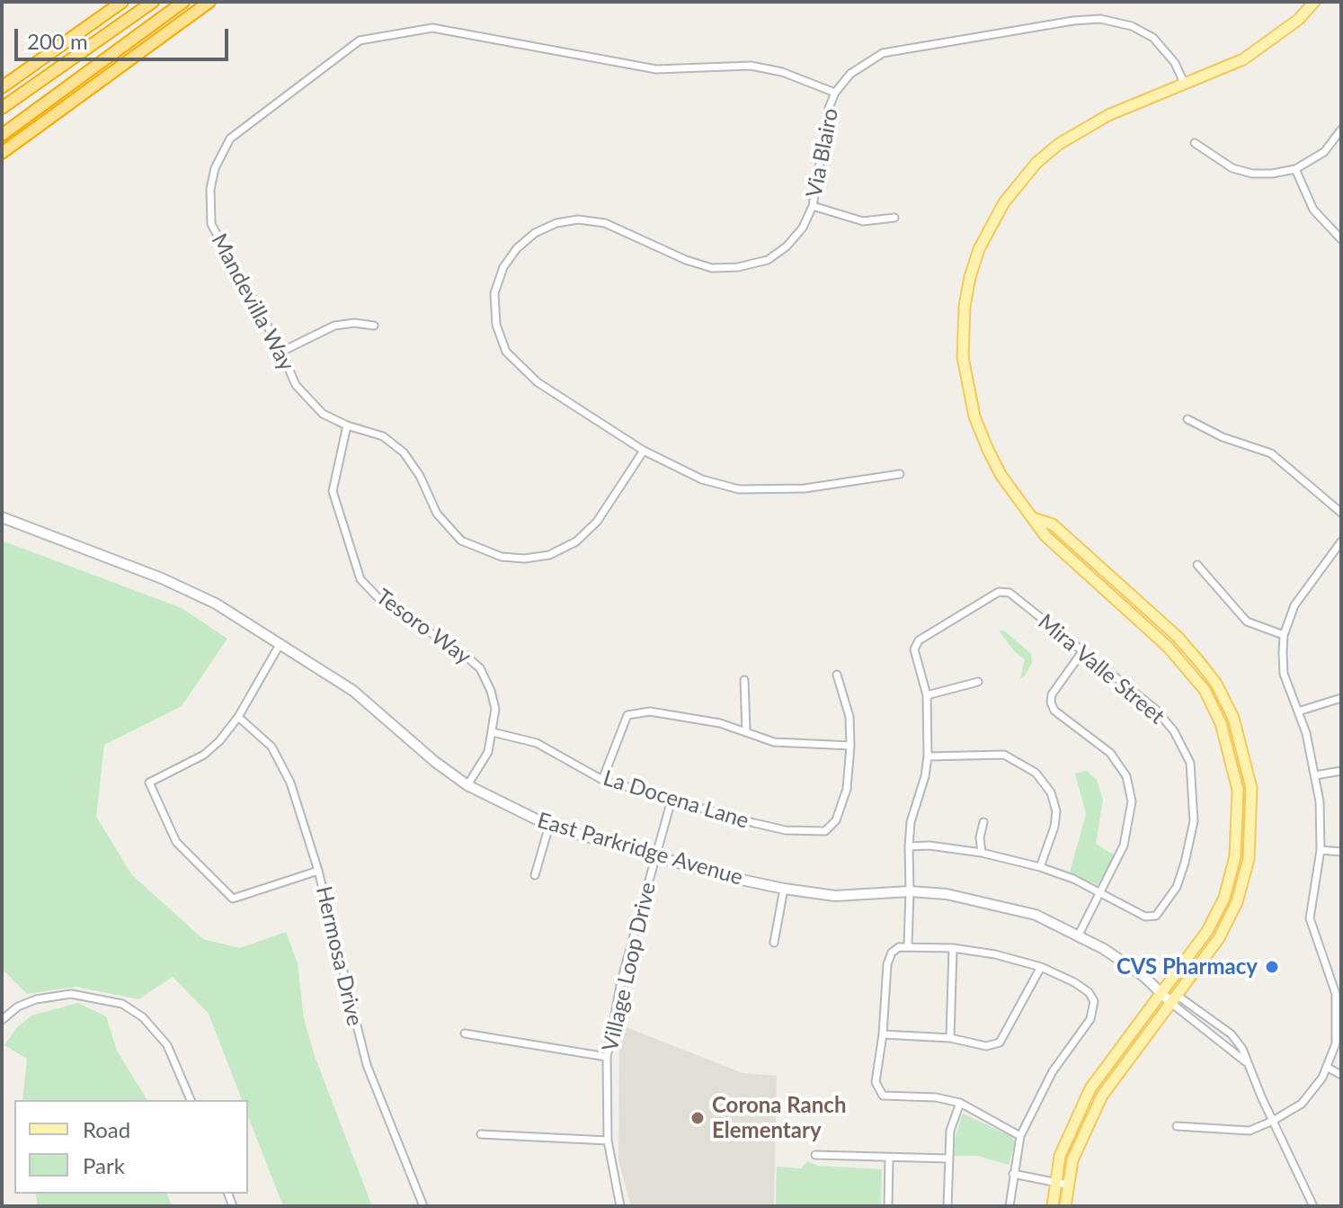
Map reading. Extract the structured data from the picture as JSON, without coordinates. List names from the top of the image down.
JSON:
{
  "streets": {
    "main road": ["East Parkridge Avenue"],
    "street": [
      "Via Blairo",
      "Mandevilla Way",
      "Tesoro Way",
      "Mira Valle Street",
      "La Docena Lane",
      "Hermosa Drive",
      "Village Loop Drive"
    ]
  },
  "crossings": [
    ["Via Blairo", "Mandevilla Way"],
    ["Mandevilla Way", "Tesoro Way"],
    ["Tesoro Way", "La Docena Lane"],
    ["Tesoro Way", "East Parkridge Avenue"],
    ["La Docena Lane", "Village Loop Drive"],
    ["East Parkridge Avenue", "Village Loop Drive"]
  ],
  "places": ["CVS Pharmacy", "Corona Ranch Elementary"],
  "legend": ["Road", "Park"],
  "scale_bar": "200 m"
}
